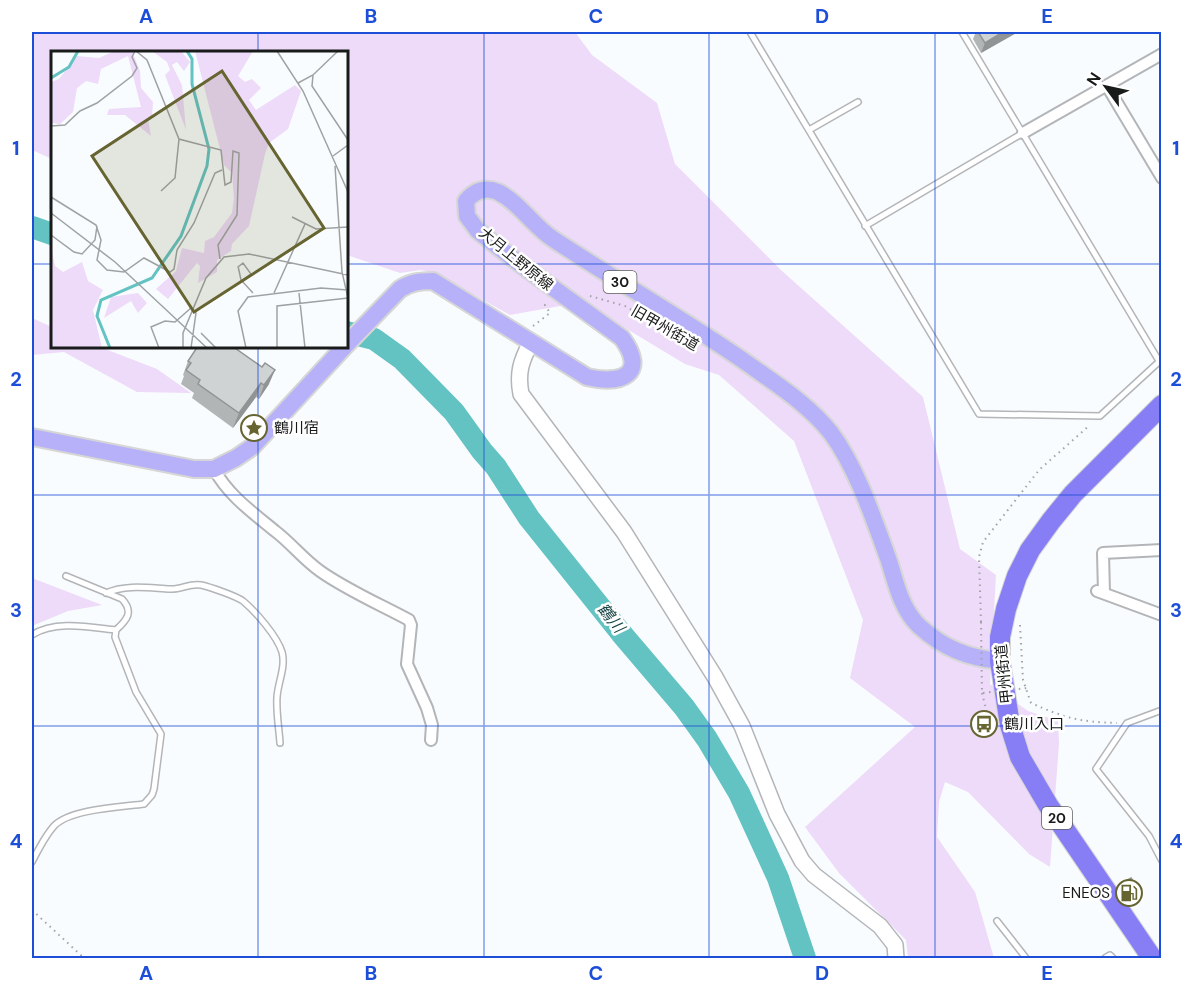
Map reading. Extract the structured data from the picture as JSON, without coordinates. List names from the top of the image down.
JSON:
{
  "streets": {
    "highway": ["甲州街道", "20"],
    "main road": ["大月上野原線", "30"],
    "path": ["旧甲州街道"]
  },
  "crossings": [
    ["大月上野原線", "甲州街道"]
  ],
  "water": ["鶴川"],
  "places": {
    "place": ["鶴川宿"],
    "bus stop": ["鶴川入口"],
    "fuel station": ["ENEOS"]
  },
  "north": "top left",
  "grid": {
    "columns": [
      "A",
      "B",
      "C",
      "D",
      "E"
    ],
    "rows": [
      "1",
      "2",
      "3",
      "4"
    ]
  }
}
